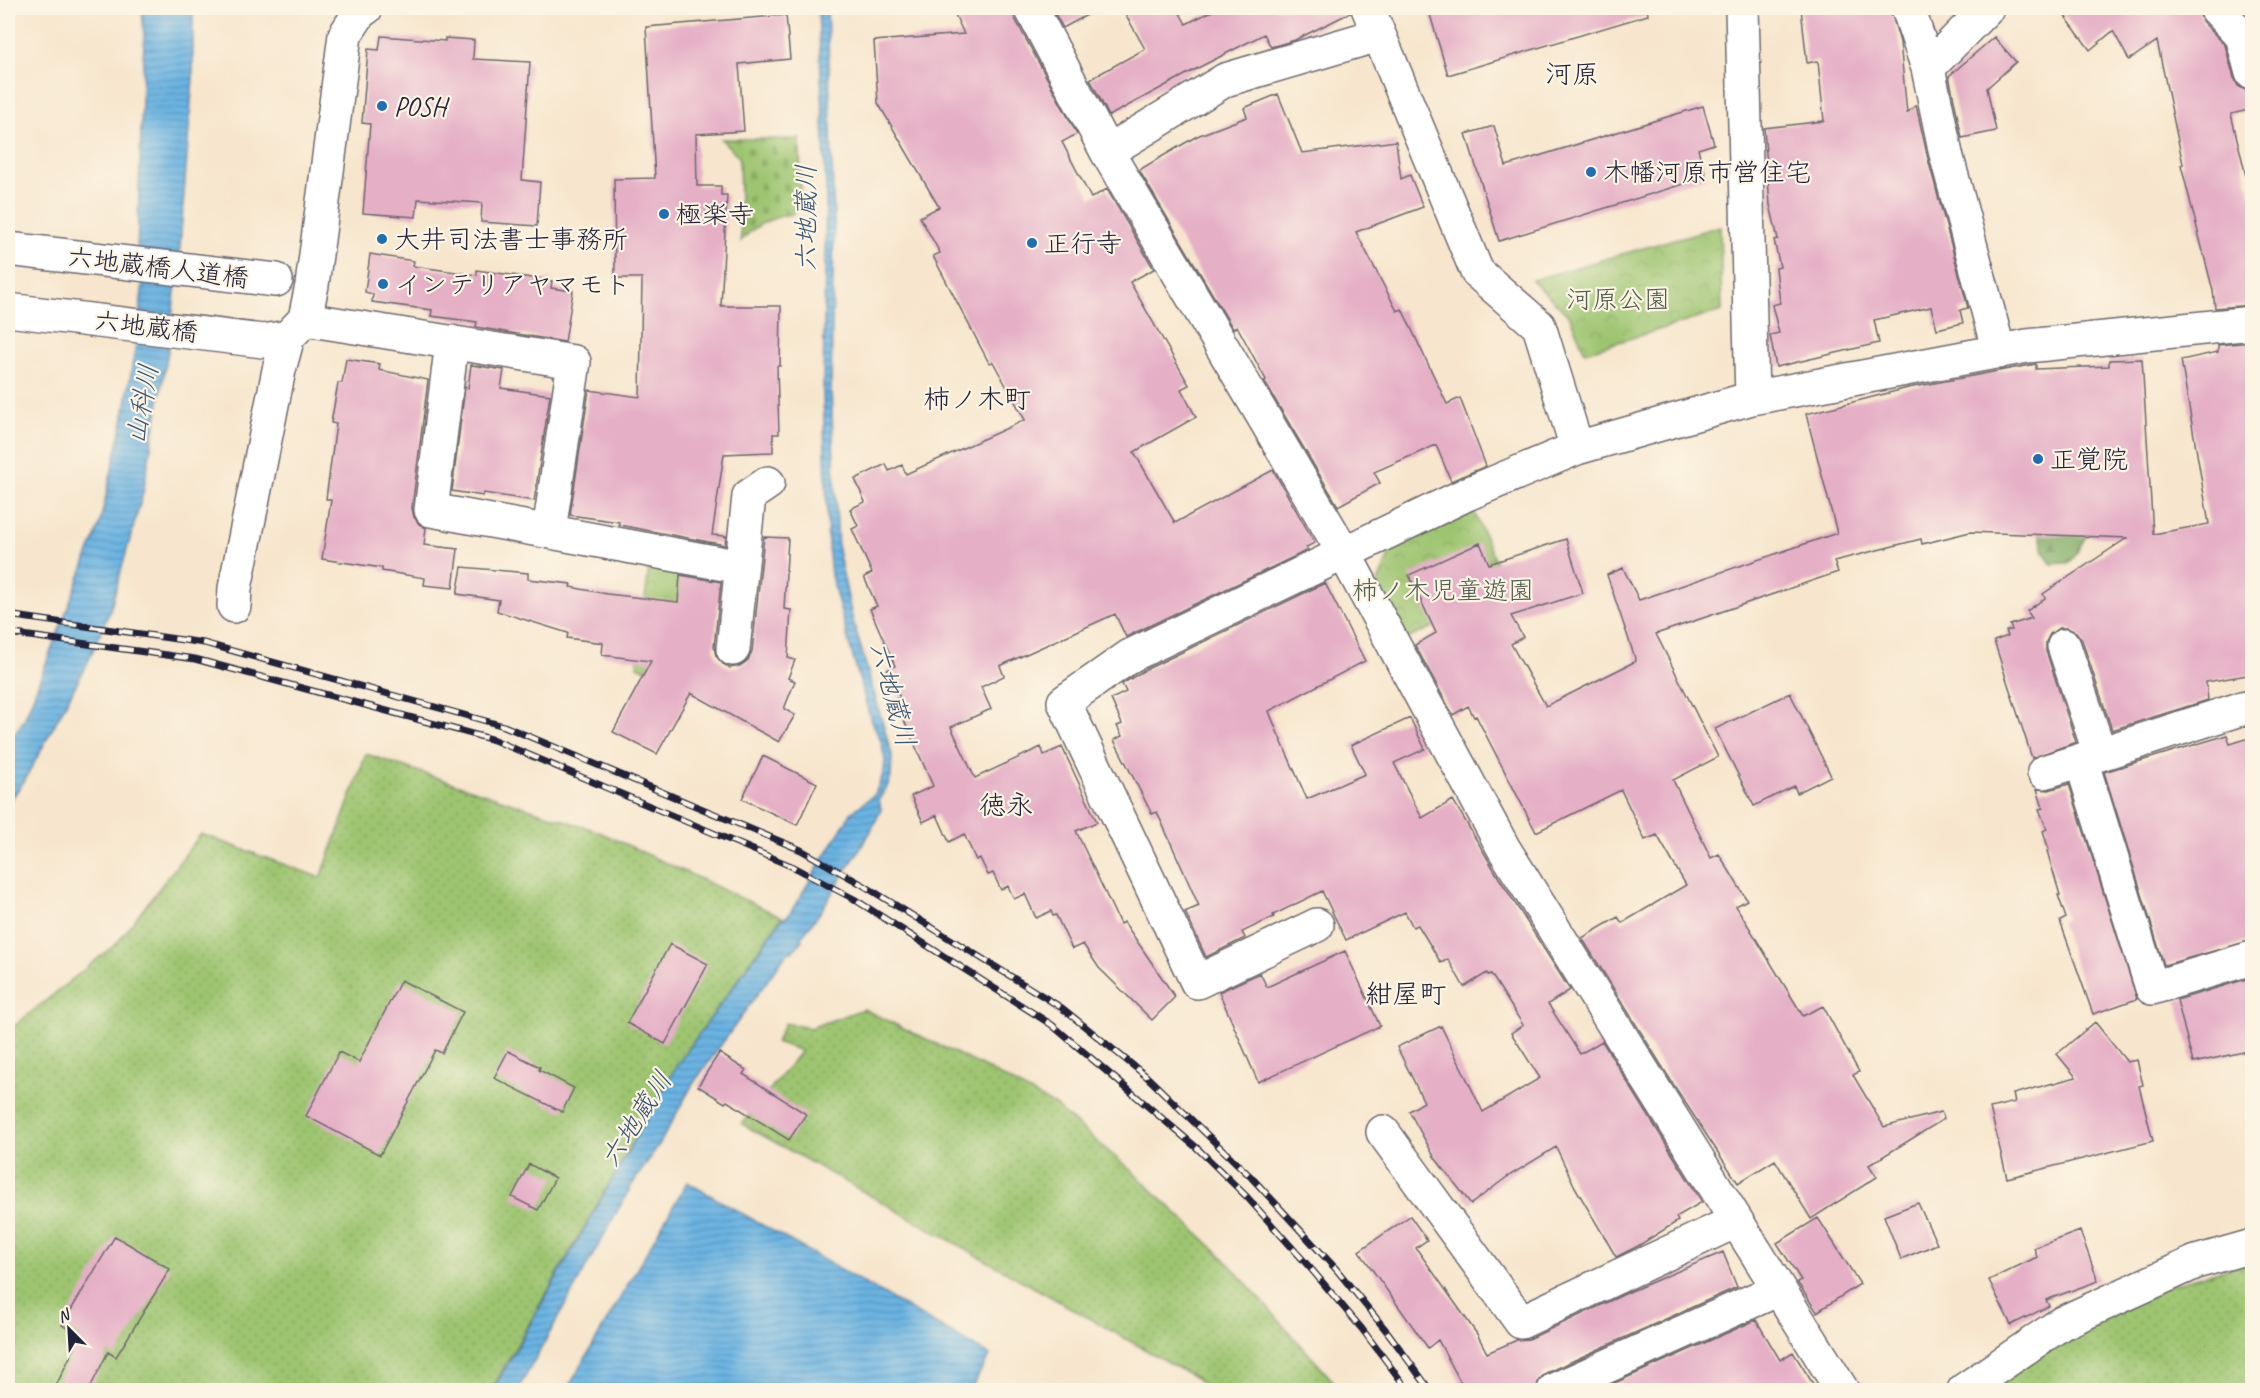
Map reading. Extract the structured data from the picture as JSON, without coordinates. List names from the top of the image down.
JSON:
{
  "streets": {
    "street": ["六地蔵橋人道橋", "六地蔵橋"]
  },
  "districts": [
    "河原",
    "柿ノ木町",
    "徳永",
    "紺屋町"
  ],
  "water": ["六地蔵川", "山科川"],
  "parks": ["河原公園", "柿ノ木児童遊園"],
  "places": [
    "POSH",
    "木幡河原市営住宅",
    "極楽寺",
    "大井司法書士事務所",
    "正行寺",
    "インテリアヤマモト",
    "正覚院"
  ],
  "north": "top left"
}
